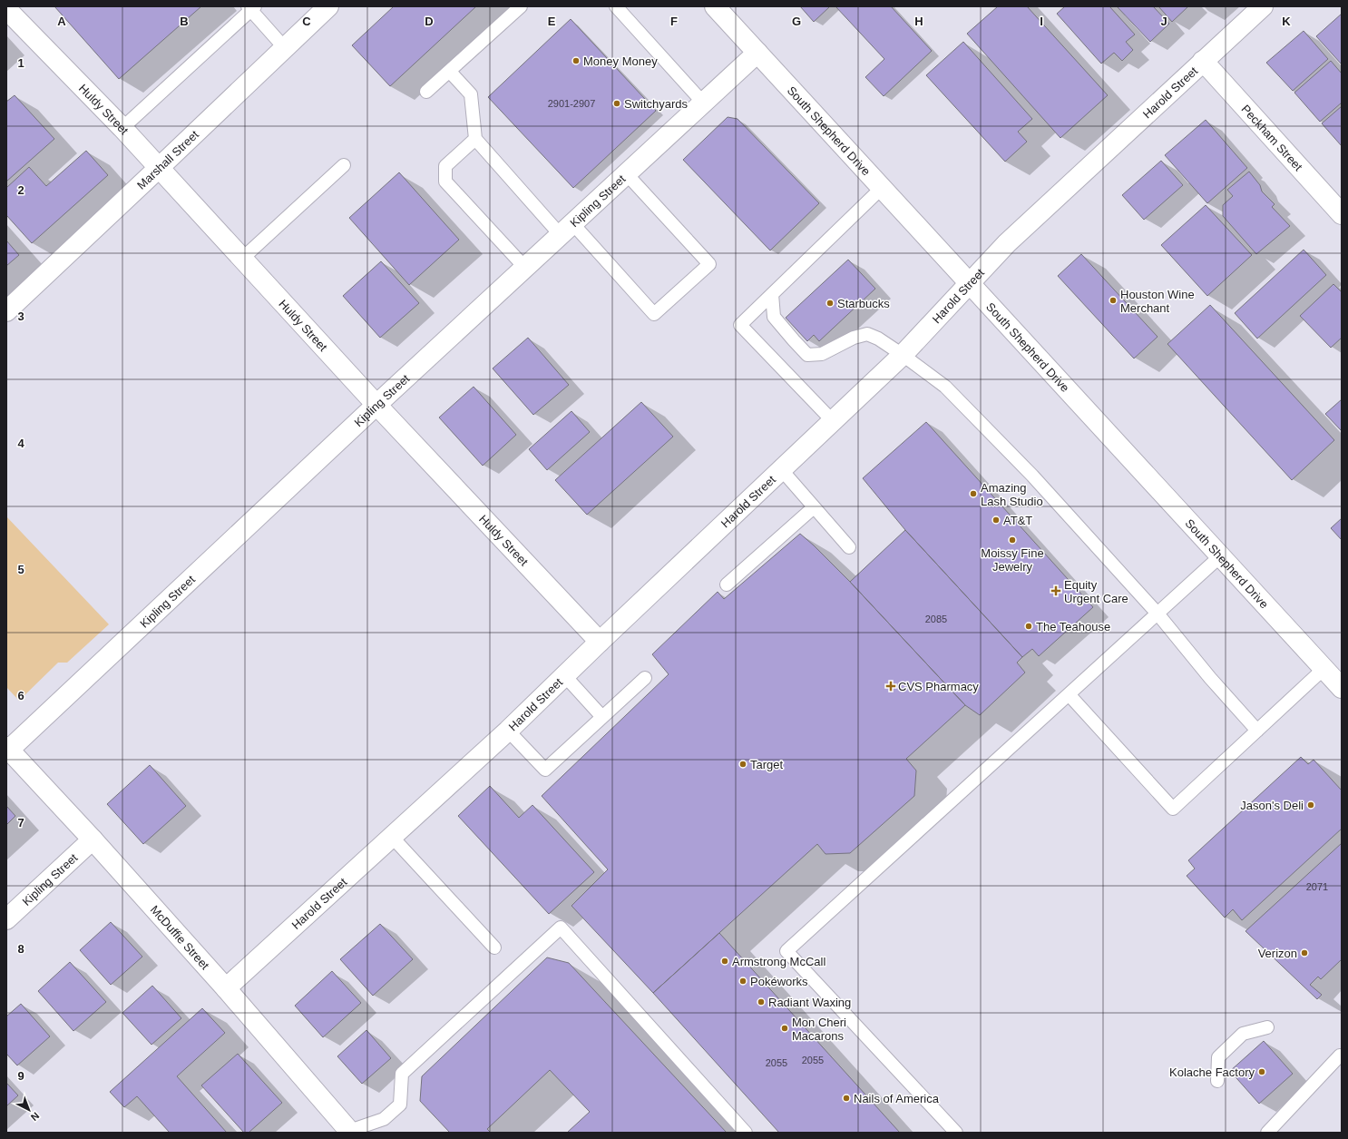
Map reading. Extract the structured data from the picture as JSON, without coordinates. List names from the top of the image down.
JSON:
{
  "streets": {
    "street": [
      "Harold Street",
      "Huldy Street",
      "South Shepherd Drive",
      "Peckham Street",
      "Marshall Street",
      "Kipling Street",
      "McDuffie Street"
    ]
  },
  "crossings": [
    ["Harold Street", "Huldy Street"],
    ["Harold Street", "South Shepherd Drive"],
    ["Harold Street", "Peckham Street"],
    ["Harold Street", "McDuffie Street"],
    ["Huldy Street", "Marshall Street"],
    ["Huldy Street", "Kipling Street"],
    ["South Shepherd Drive", "Kipling Street"],
    ["Kipling Street", "McDuffie Street"]
  ],
  "places": {
    "other": [
      "Money Money",
      "Switchyards",
      "Houston Wine Merchant",
      "Starbucks",
      "Amazing Lash Studio",
      "AT&T",
      "Moissy Fine Jewelry",
      "The Teahouse",
      "Target",
      "Jason's Deli",
      "Verizon",
      "Armstrong McCall",
      "Pokéworks",
      "Radiant Waxing",
      "Mon Cheri Macarons",
      "Kolache Factory",
      "Nails of America"
    ],
    "health": ["Equity Urgent Care", "CVS Pharmacy"]
  },
  "house_numbers": [
    "2901-2907",
    "2085",
    "2071",
    "2055",
    "2055"
  ],
  "north": "bottom right",
  "grid": {
    "columns": [
      "A",
      "B",
      "C",
      "D",
      "E",
      "F",
      "G",
      "H",
      "I",
      "J",
      "K"
    ],
    "rows": [
      "1",
      "2",
      "3",
      "4",
      "5",
      "6",
      "7",
      "8",
      "9"
    ]
  }
}
